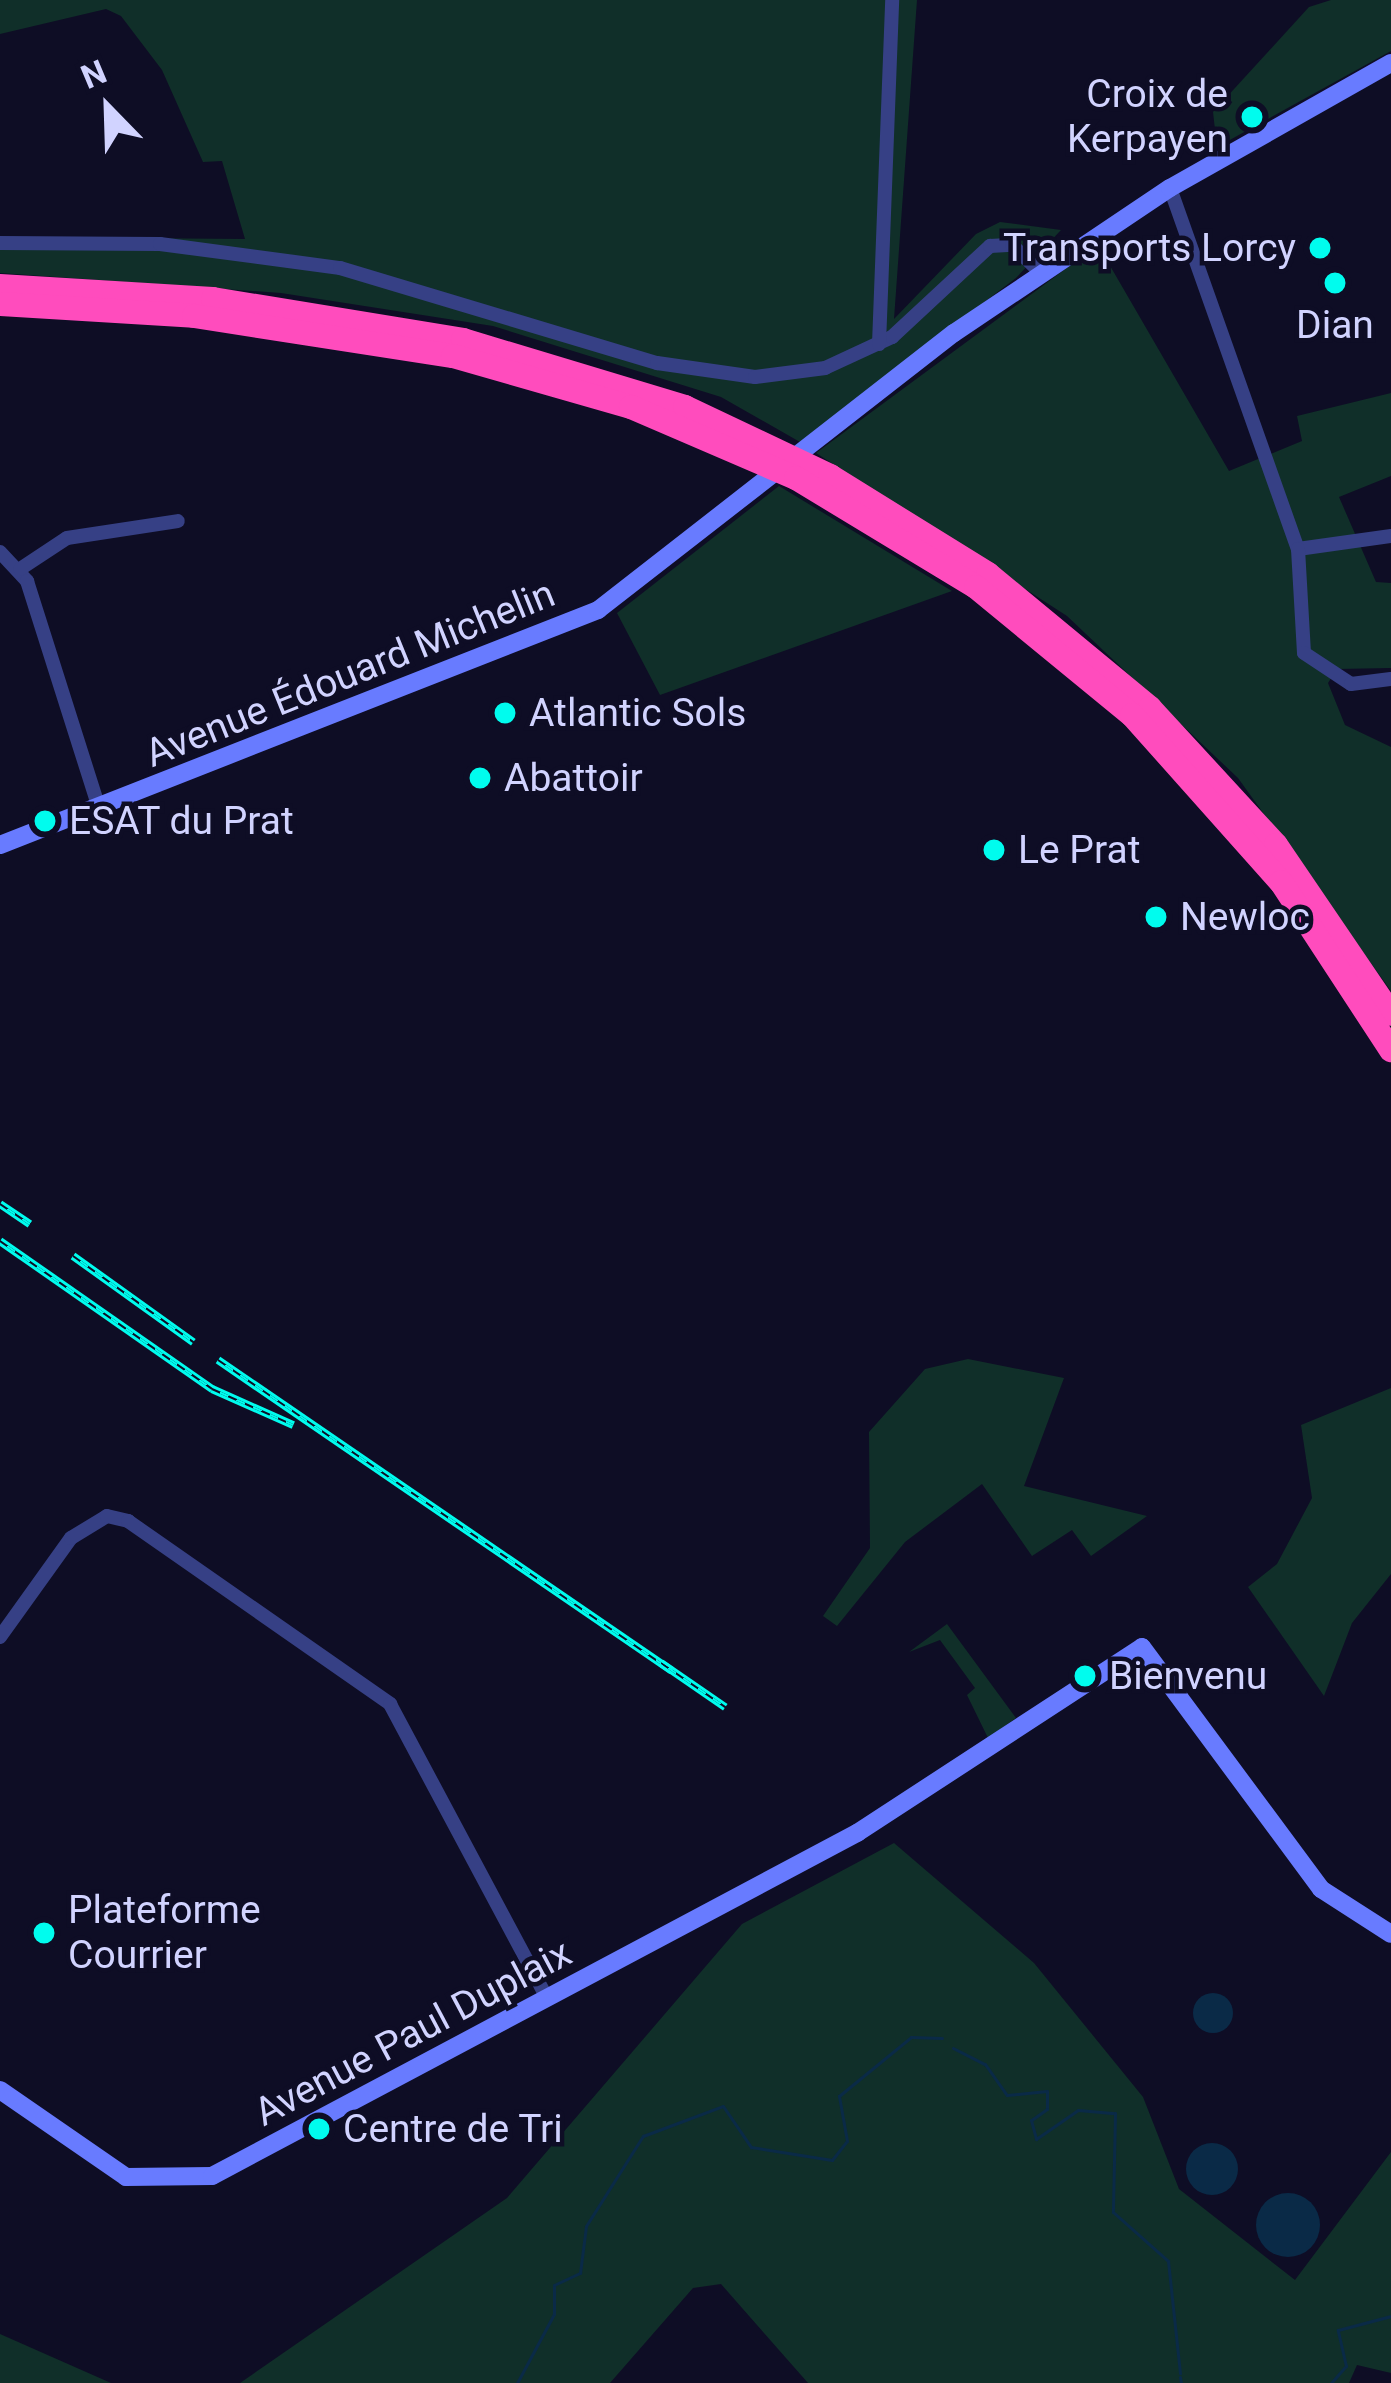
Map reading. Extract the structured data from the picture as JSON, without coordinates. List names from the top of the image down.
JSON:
{
  "streets": {
    "main road": ["Avenue Édouard Michelin", "Avenue Paul Duplaix"]
  },
  "places": [
    "Croix de Kerpayen",
    "Transports Lorcy",
    "Dian",
    "Atlantic Sols",
    "Abattoir",
    "ESAT du Prat",
    "Le Prat",
    "Newloc",
    "Bienvenu",
    "Plateforme Courrier",
    "Centre de Tri"
  ],
  "north": "top left"
}
